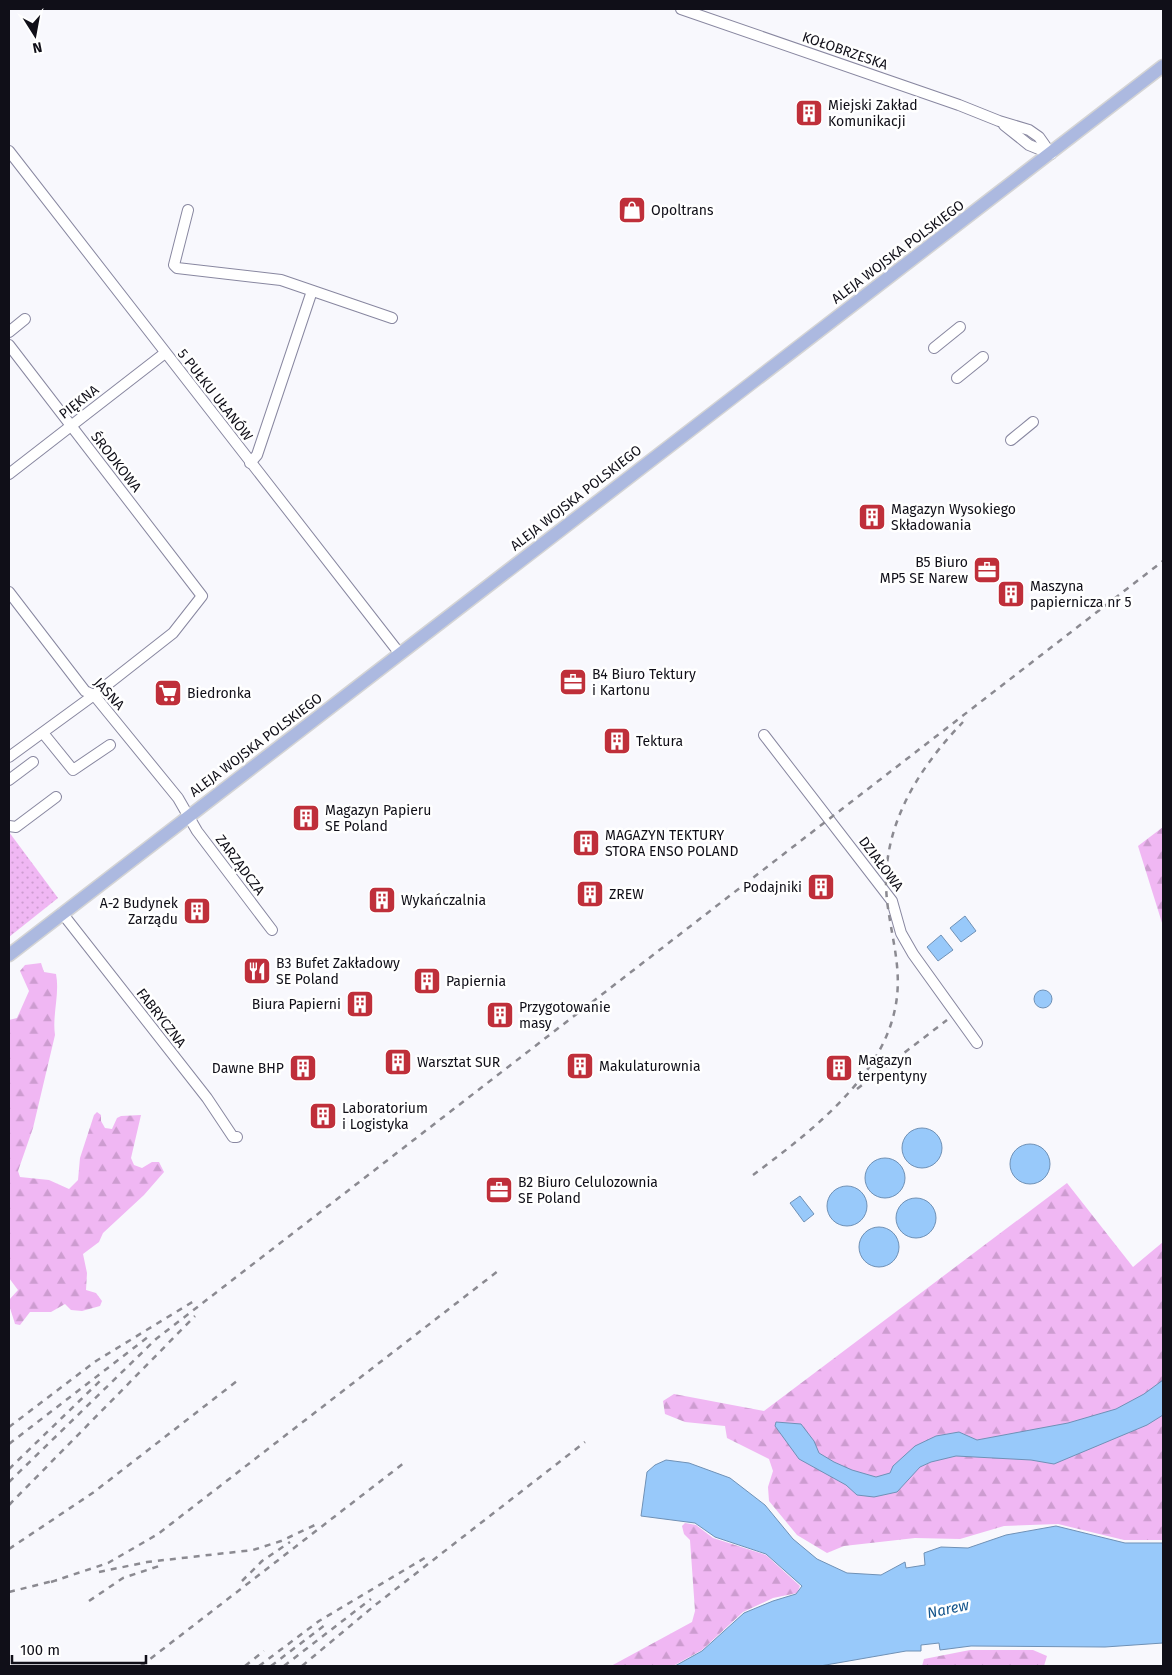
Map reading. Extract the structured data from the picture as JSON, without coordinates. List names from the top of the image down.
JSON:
{
  "streets": {
    "main road": ["ALEJA WOJSKA POLSKIEGO"],
    "street": [
      "KOŁOBRZESKA",
      "5 PUŁKU UŁANÓW",
      "PIĘKNA",
      "ŚRODKOWA",
      "JASNA",
      "DZIAŁOWA",
      "ZARZĄDCZA",
      "FABRYCZNA"
    ]
  },
  "crossings": [
    ["KOŁOBRZESKA", "ALEJA WOJSKA POLSKIEGO"],
    ["ALEJA WOJSKA POLSKIEGO", "5 PUŁKU UŁANÓW"],
    ["ALEJA WOJSKA POLSKIEGO", "JASNA"],
    ["ALEJA WOJSKA POLSKIEGO", "ZARZĄDCZA"],
    ["ALEJA WOJSKA POLSKIEGO", "FABRYCZNA"],
    ["5 PUŁKU UŁANÓW", "PIĘKNA"],
    ["PIĘKNA", "ŚRODKOWA"],
    ["ŚRODKOWA", "JASNA"],
    ["JASNA", "ZARZĄDCZA"]
  ],
  "water": ["Narew"],
  "places": {
    "building": [
      "Miejski Zakład Komunikacji",
      "Magazyn Wysokiego Składowania",
      "Maszyna papiernicza nr 5",
      "Tektura",
      "Magazyn Papieru SE Poland",
      "MAGAZYN TEKTURY STORA ENSO POLAND",
      "Podajniki",
      "ZREW",
      "Wykańczalnia",
      "A-2 Budynek Zarządu",
      "Papiernia",
      "Biura Papierni",
      "Przygotowanie masy",
      "Warsztat SUR",
      "Makulaturownia",
      "Dawne BHP",
      "Magazyn terpentyny",
      "Laboratorium i Logistyka"
    ],
    "shop": ["Opoltrans"],
    "office": ["B5 Biuro MP5 SE Narew", "B4 Biuro Tektury i Kartonu", "B2 Biuro Celulozownia SE Poland"],
    "supermarket": ["Biedronka"],
    "restaurant": ["B3 Bufet Zakładowy SE Poland"]
  },
  "scale_bar": "100 m",
  "north": "bottom"
}
